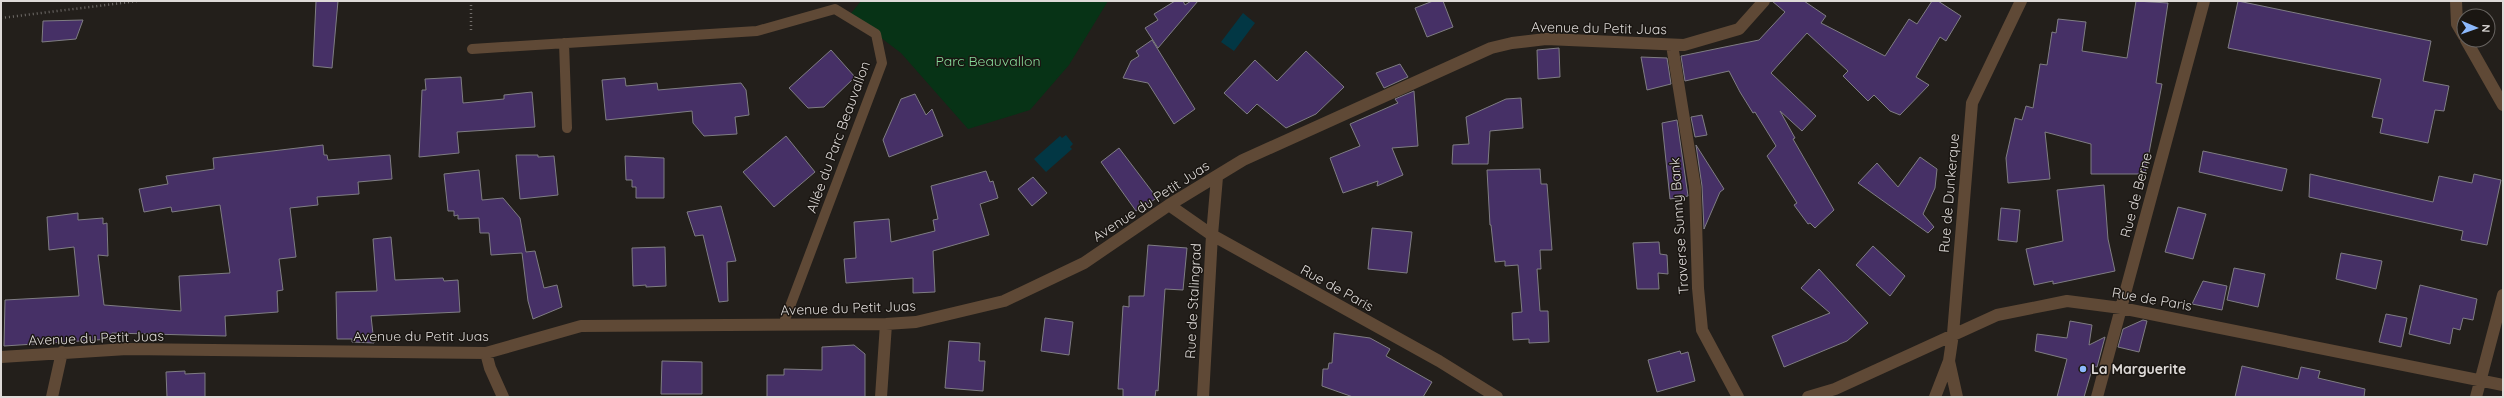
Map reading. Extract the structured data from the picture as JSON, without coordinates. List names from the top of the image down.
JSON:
{
  "streets": {
    "street": [
      "Avenue du Petit Juas",
      "Rue de Dunkerque",
      "Rue de Berne",
      "Traverse Sunny Bank",
      "Rue de Paris",
      "Rue de Stalingrad"
    ],
    "lane": ["Allée du Parc Beauvallon"]
  },
  "crossings": [
    ["Avenue du Petit Juas", "Allée du Parc Beauvallon"],
    ["Avenue du Petit Juas", "Traverse Sunny Bank"],
    ["Avenue du Petit Juas", "Rue de Stalingrad"],
    ["Rue de Dunkerque", "Rue de Paris"],
    ["Rue de Berne", "Rue de Paris"],
    ["Rue de Paris", "Rue de Stalingrad"]
  ],
  "parks": ["Parc Beauvallon"],
  "places": ["La Marguerite"],
  "north": "right"
}
